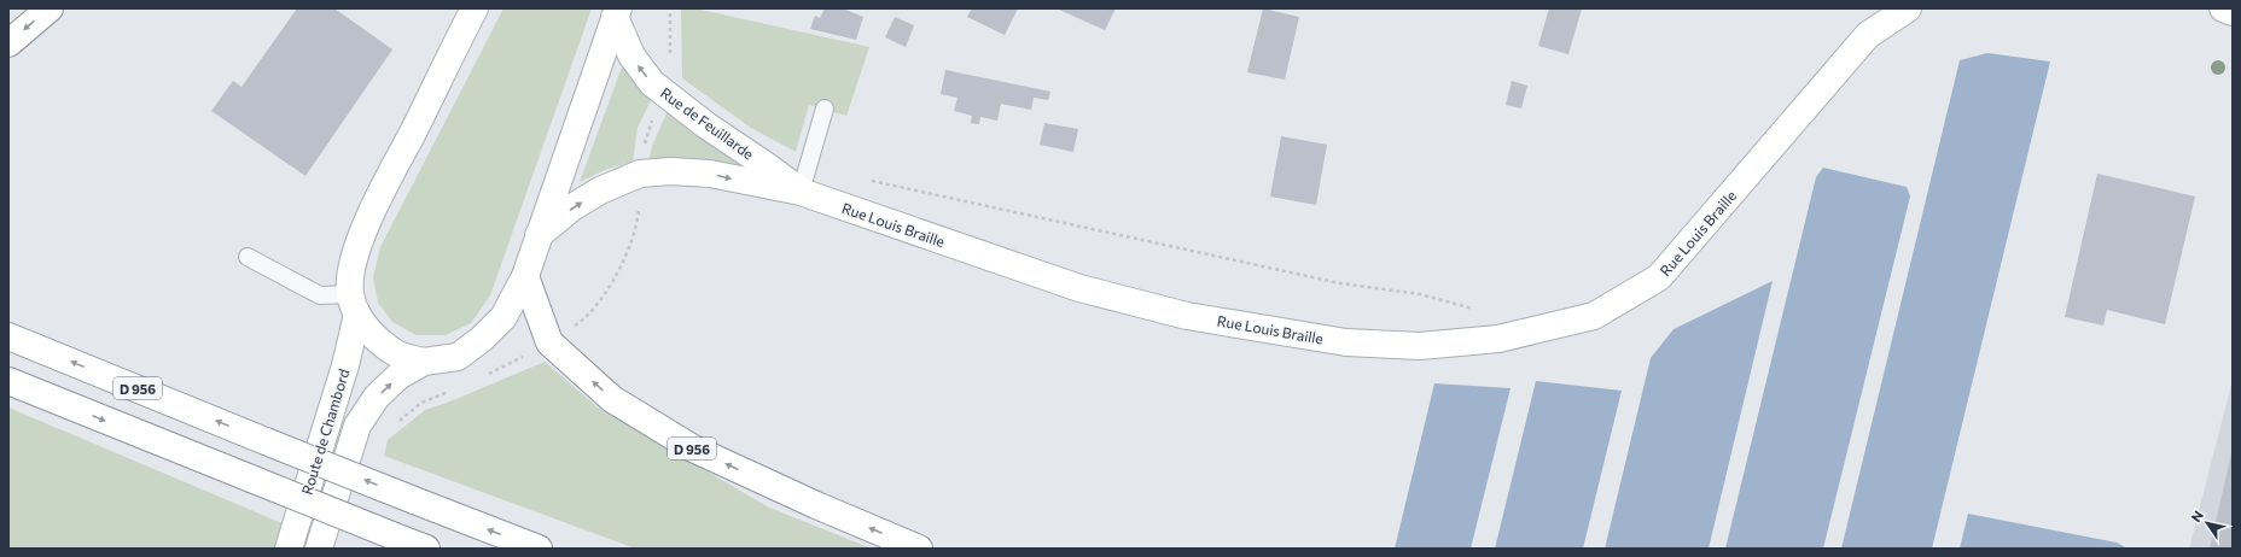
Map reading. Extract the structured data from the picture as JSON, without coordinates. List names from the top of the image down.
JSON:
{
  "streets": {
    "main road": [
      "Rue de Feuillarde",
      "Rue Louis Braille",
      "D 956",
      "Route de Chambord"
    ]
  },
  "crossings": [
    ["Rue de Feuillarde", "Rue Louis Braille"]
  ],
  "one_way": ["Rue de Feuillarde"],
  "north": "top left"
}
